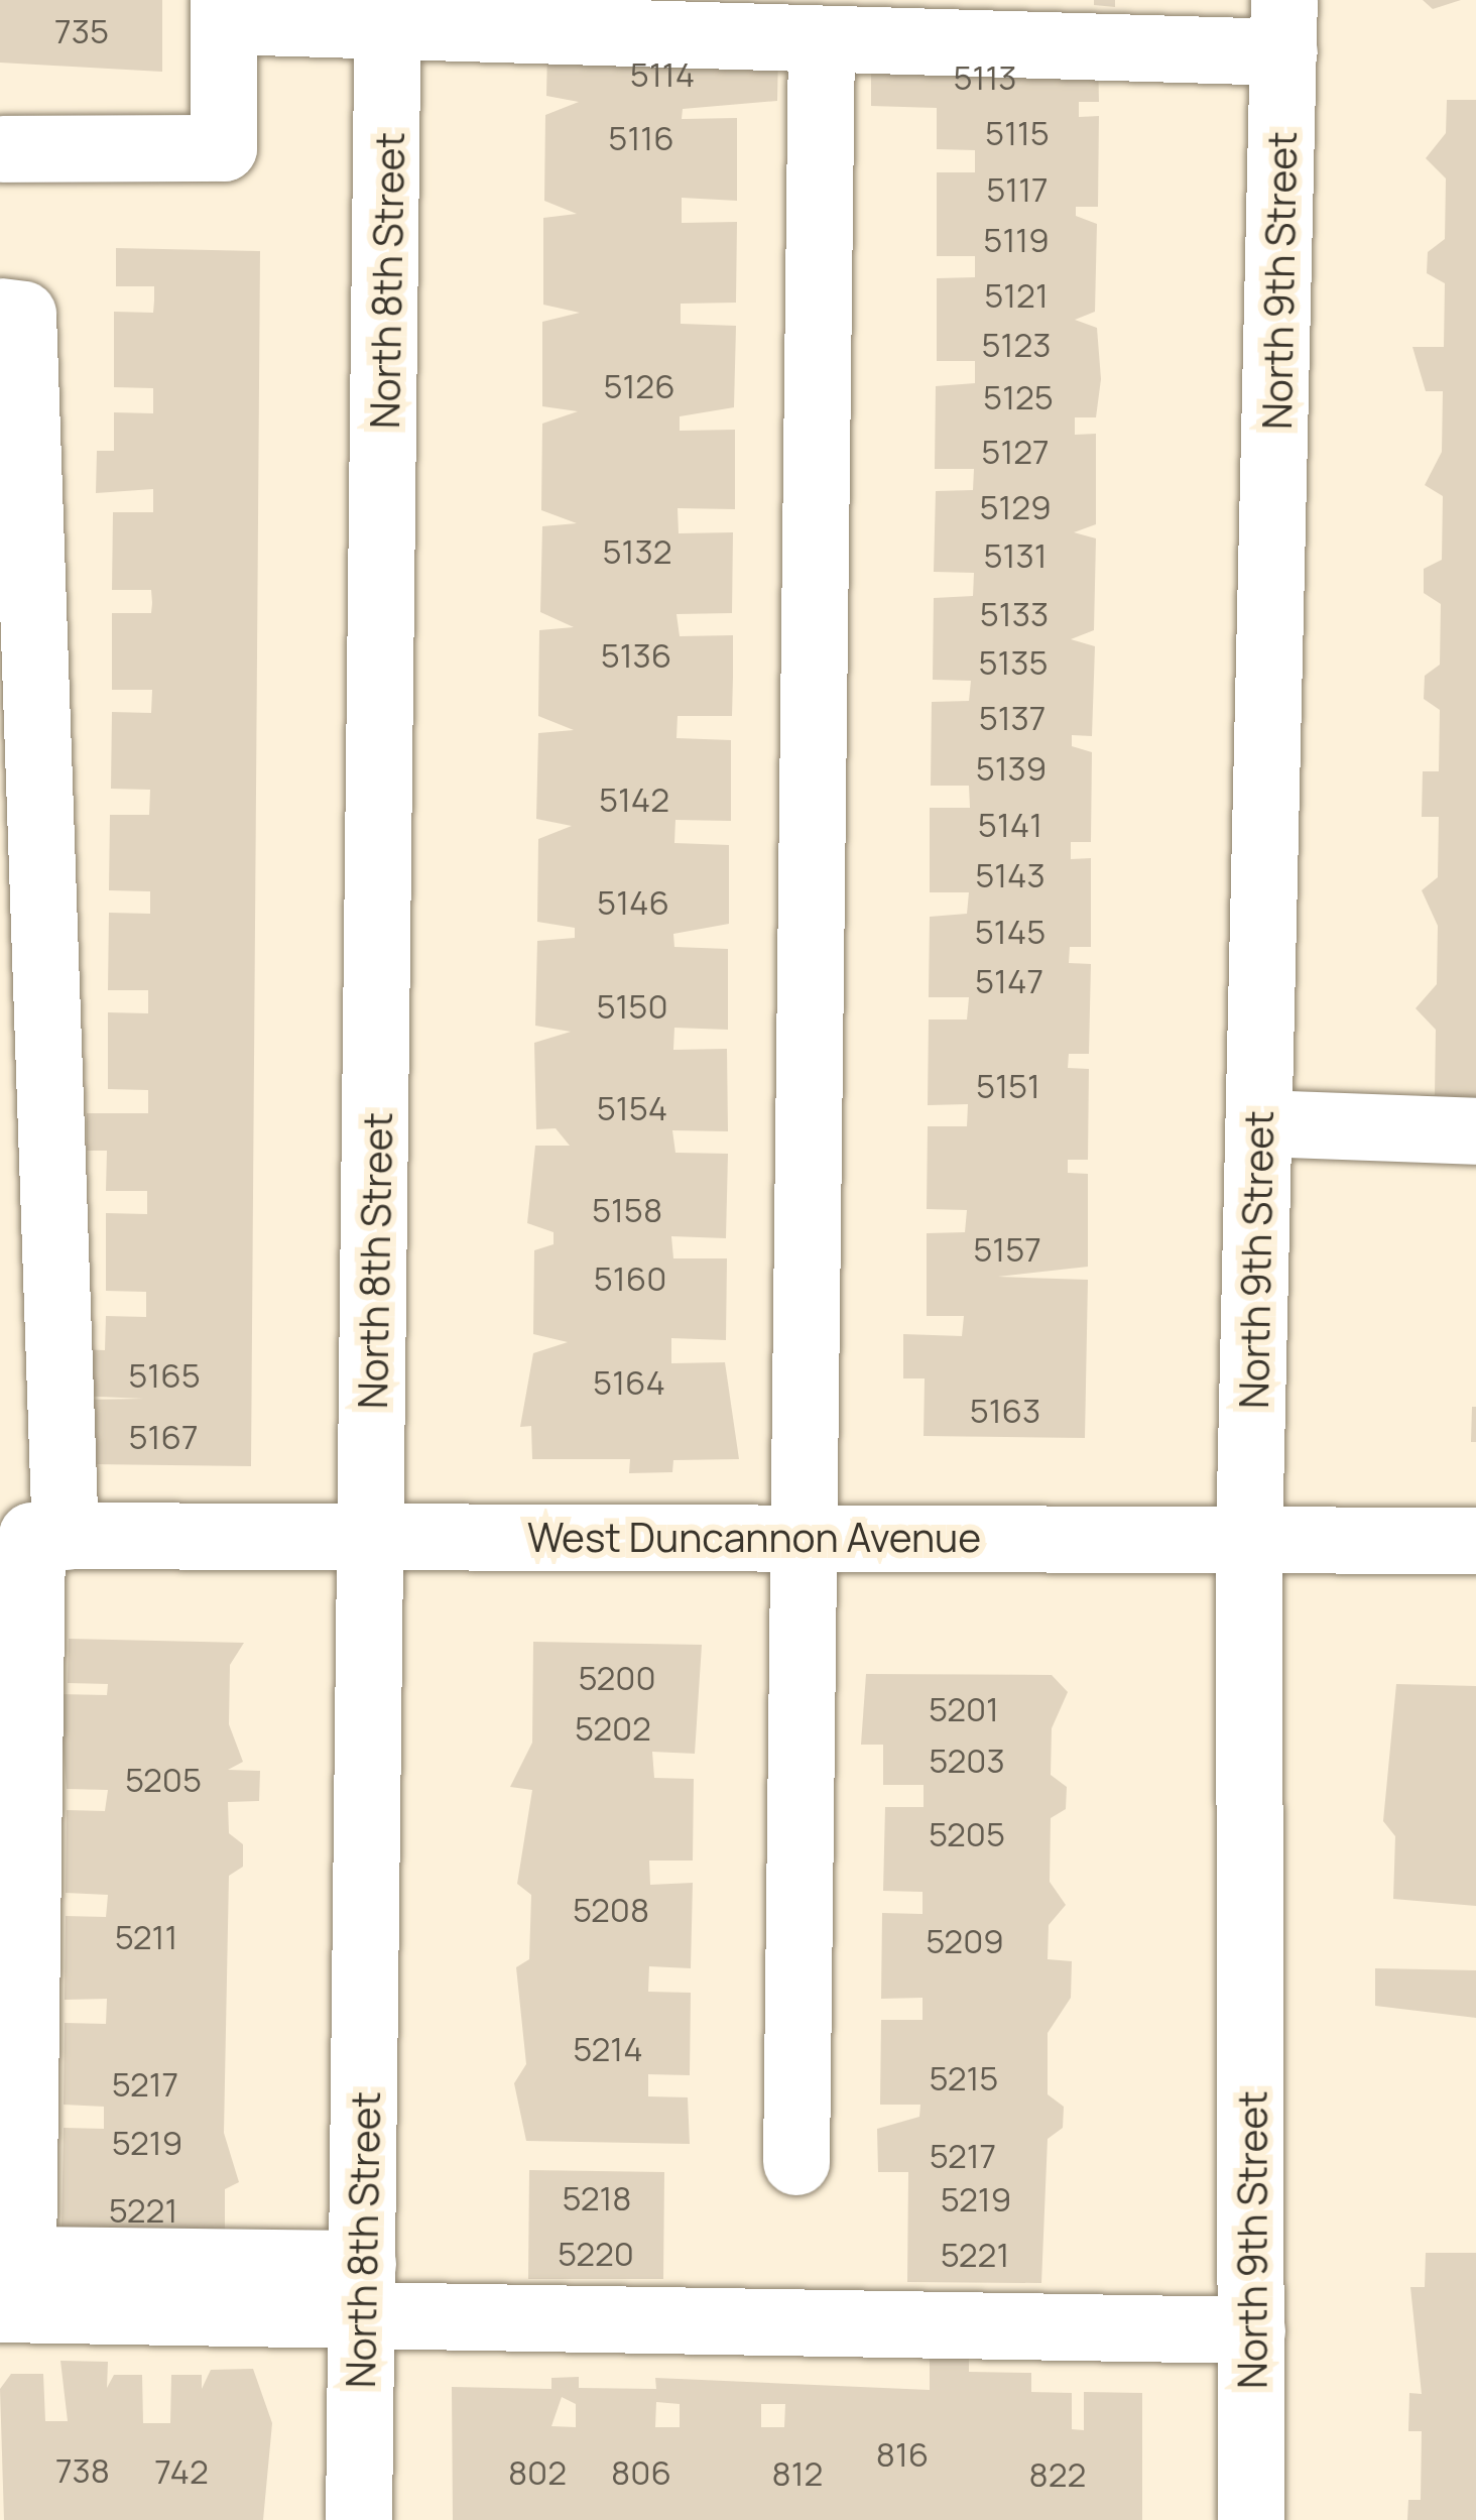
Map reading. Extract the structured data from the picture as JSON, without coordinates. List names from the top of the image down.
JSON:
{
  "streets": {
    "street": ["North 8th Street", "North 9th Street", "West Duncannon Avenue"]
  },
  "crossings": [
    ["North 8th Street", "West Duncannon Avenue"],
    ["North 9th Street", "West Duncannon Avenue"]
  ],
  "house_numbers": [
    "735",
    "5114",
    "5113",
    "5115",
    "5116",
    "5117",
    "5119",
    "5121",
    "5123",
    "5126",
    "5125",
    "5127",
    "5129",
    "5132",
    "5131",
    "5133",
    "5136",
    "5135",
    "5137",
    "5139",
    "5142",
    "5141",
    "5143",
    "5146",
    "5145",
    "5147",
    "5150",
    "5151",
    "5154",
    "5158",
    "5157",
    "5160",
    "5165",
    "5164",
    "5163",
    "5167",
    "5200",
    "5201",
    "5202",
    "5203",
    "5205",
    "5205",
    "5208",
    "5211",
    "5209",
    "5214",
    "5215",
    "5217",
    "5219",
    "5217",
    "5218",
    "5219",
    "5221",
    "5220",
    "5221",
    "816",
    "738",
    "742",
    "802",
    "806",
    "812",
    "822"
  ]
}
